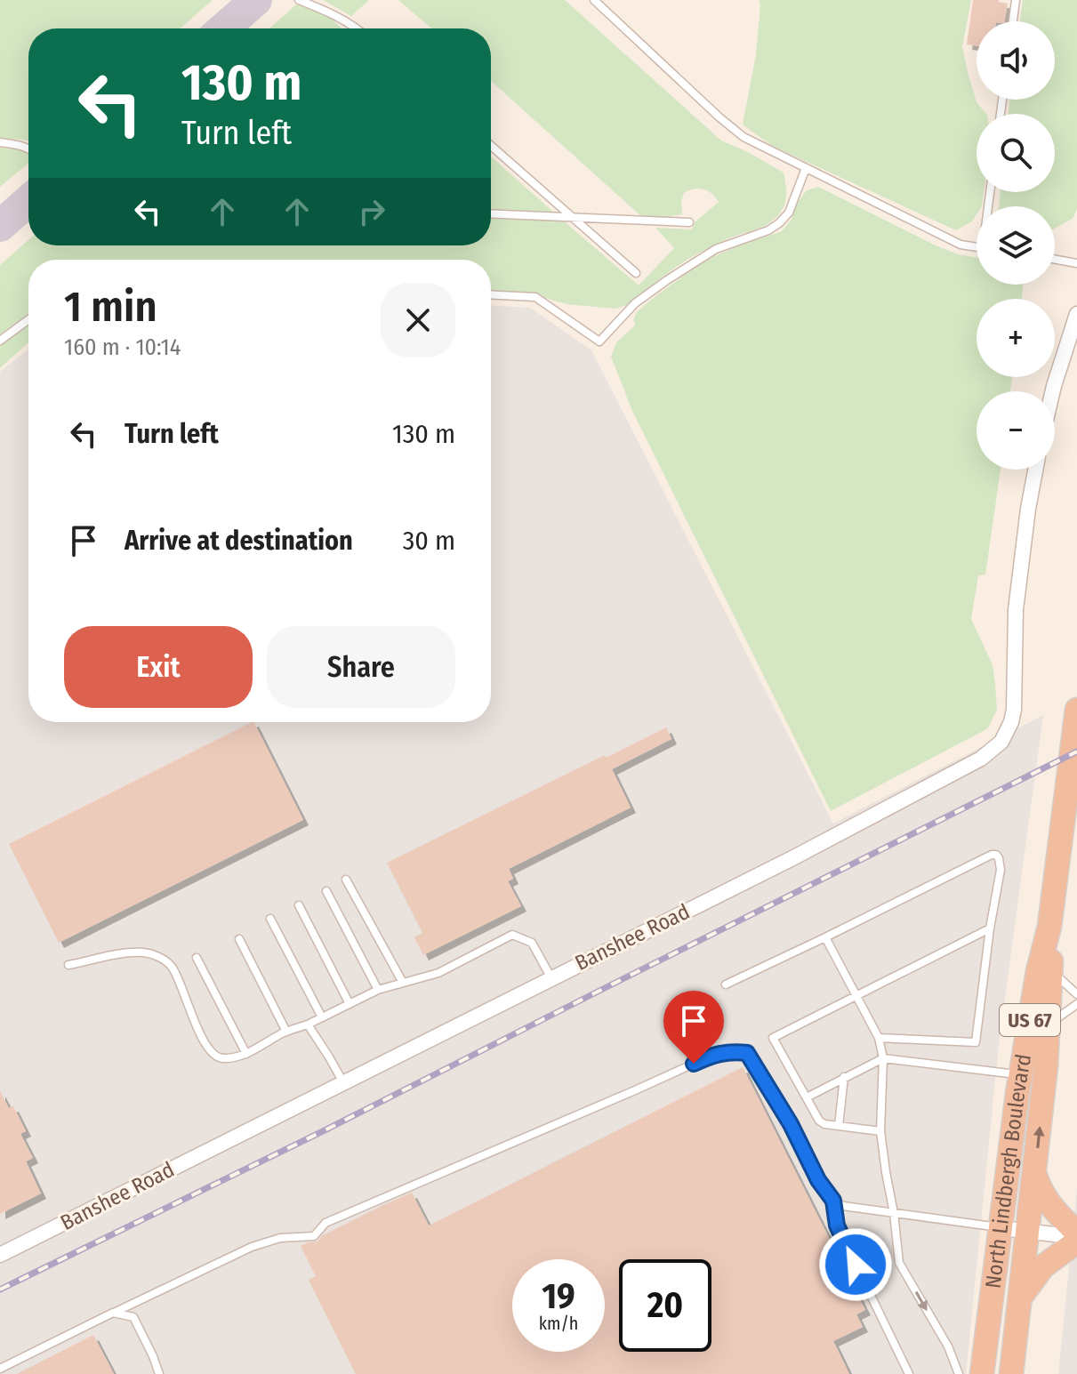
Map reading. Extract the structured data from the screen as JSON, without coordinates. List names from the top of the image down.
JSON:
{
  "streets": {
    "highway": ["US 67", "North Lindbergh Boulevard"],
    "street": ["Banshee Road"]
  },
  "page": {
    "map_buttons": ["+", "−"],
    "turn": ["130 m", "Turn left"],
    "heading": ["1 min", "160 m · 10:14"],
    "list": [
      {
        "name": "Turn left",
        "value": "130 m"
      },
      {
        "name": "Arrive at destination",
        "value": "30 m"
      }
    ],
    "buttons": ["Exit", "Share"],
    "speed": "19 km/h",
    "limit": "20"
  }
}
